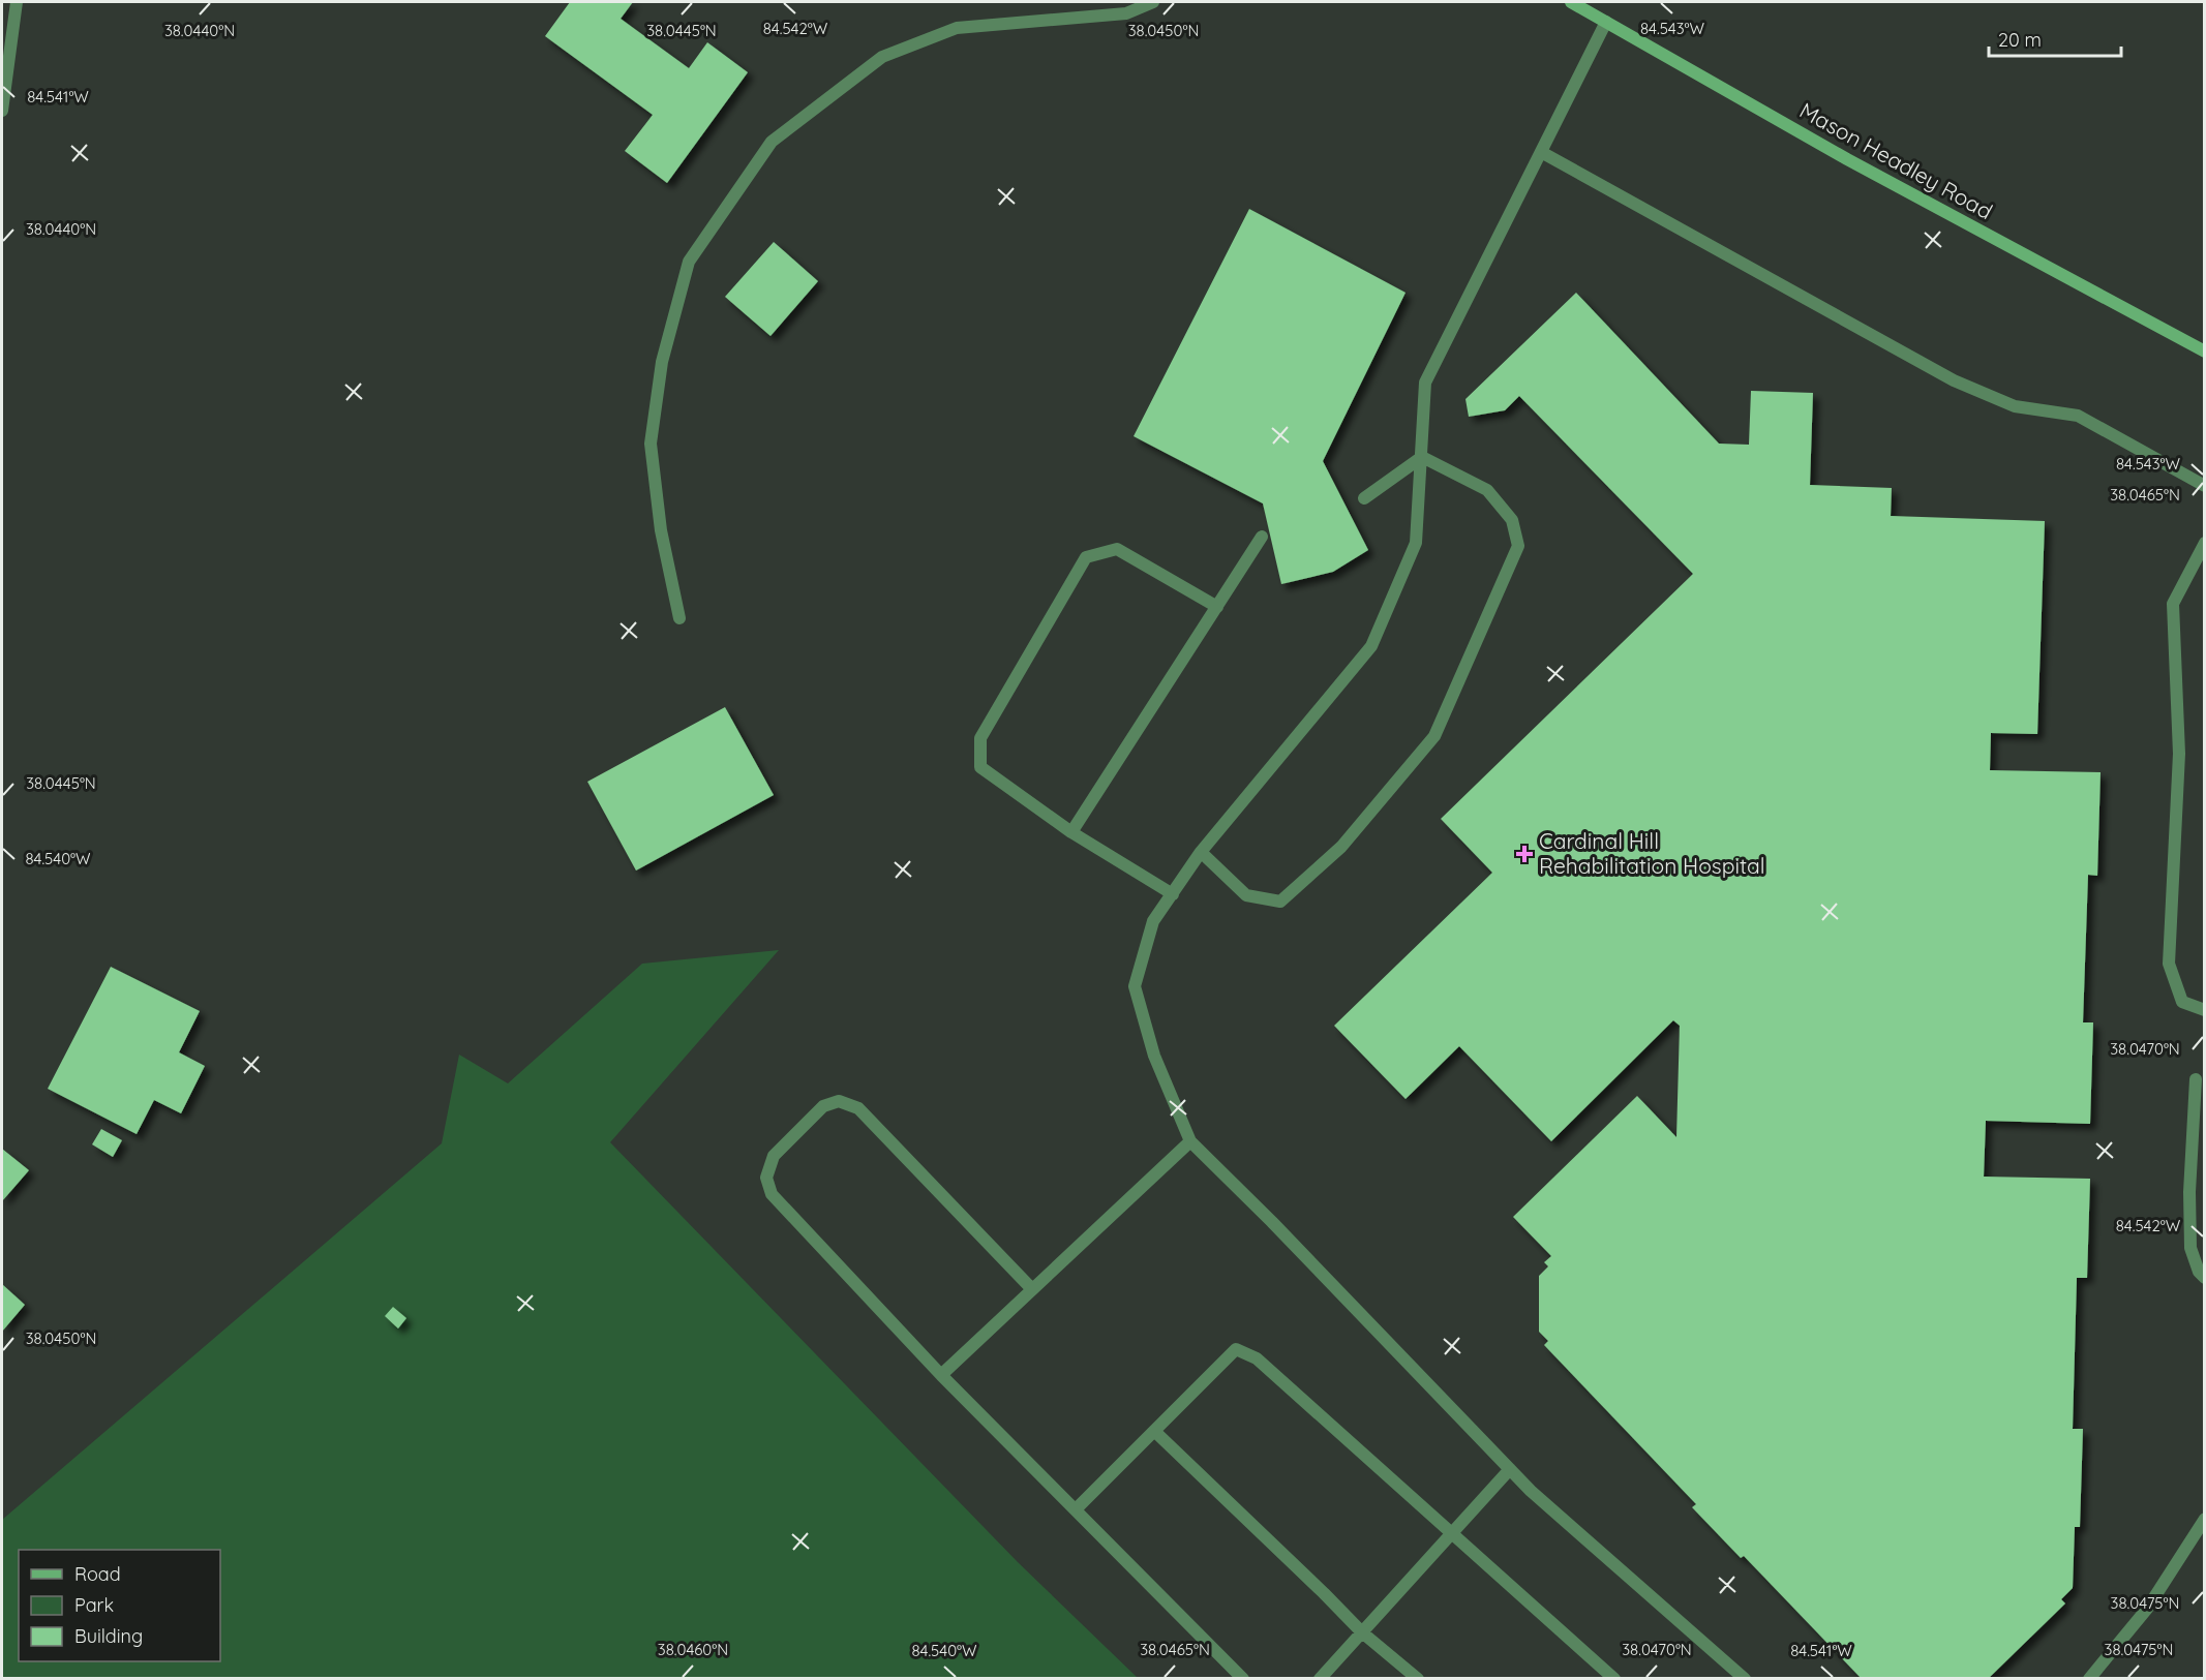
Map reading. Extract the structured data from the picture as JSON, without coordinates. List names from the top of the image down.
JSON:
{
  "streets": {
    "main road": ["Mason Headley Road"]
  },
  "places": {
    "health": ["Cardinal Hill Rehabilitation Hospital"]
  },
  "legend": ["Road", "Park", "Building"],
  "scale_bar": "20 m",
  "coordinates": [
    "84.542°W",
    "84.543°W",
    "38.0450°N",
    "38.0440°N",
    "38.0445°N",
    "84.541°W",
    "38.0465°N",
    "84.540°W",
    "38.0470°N",
    "38.0475°N",
    "38.0460°N"
  ]
}
